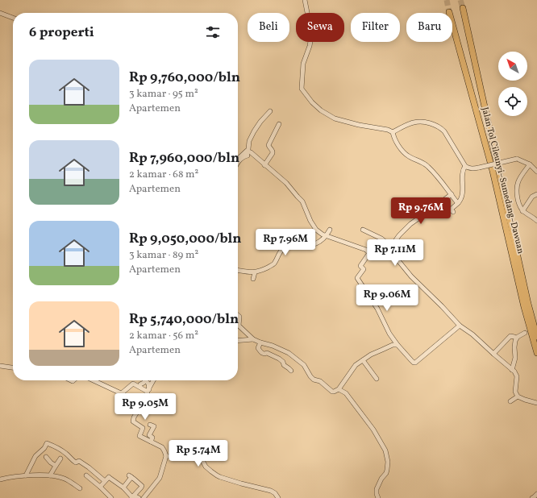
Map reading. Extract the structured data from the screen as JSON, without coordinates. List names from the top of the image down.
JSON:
{
  "streets": {
    "highway": ["Jalan Tol Cileunyi–Sumedang–Dawuan"]
  },
  "north": "top left",
  "page": {
    "chip": [
      "Beli",
      "Sewa",
      "Filter",
      "Baru"
    ],
    "heading": "6 properti",
    "list": [
      {
        "name": "Rp 9,760,000/bln",
        "note": "3 kamar · 95 m² · Apartemen"
      },
      {
        "name": "Rp 7,960,000/bln",
        "note": "2 kamar · 68 m² · Apartemen"
      },
      {
        "name": "Rp 9,050,000/bln",
        "note": "3 kamar · 89 m² · Apartemen"
      },
      {
        "name": "Rp 5,740,000/bln",
        "note": "2 kamar · 56 m² · Apartemen"
      }
    ],
    "price": [
      "Rp 9.76M",
      "Rp 7.96M",
      "Rp 7.11M",
      "Rp 9.06M",
      "Rp 9.05M",
      "Rp 5.74M"
    ]
  }
}
